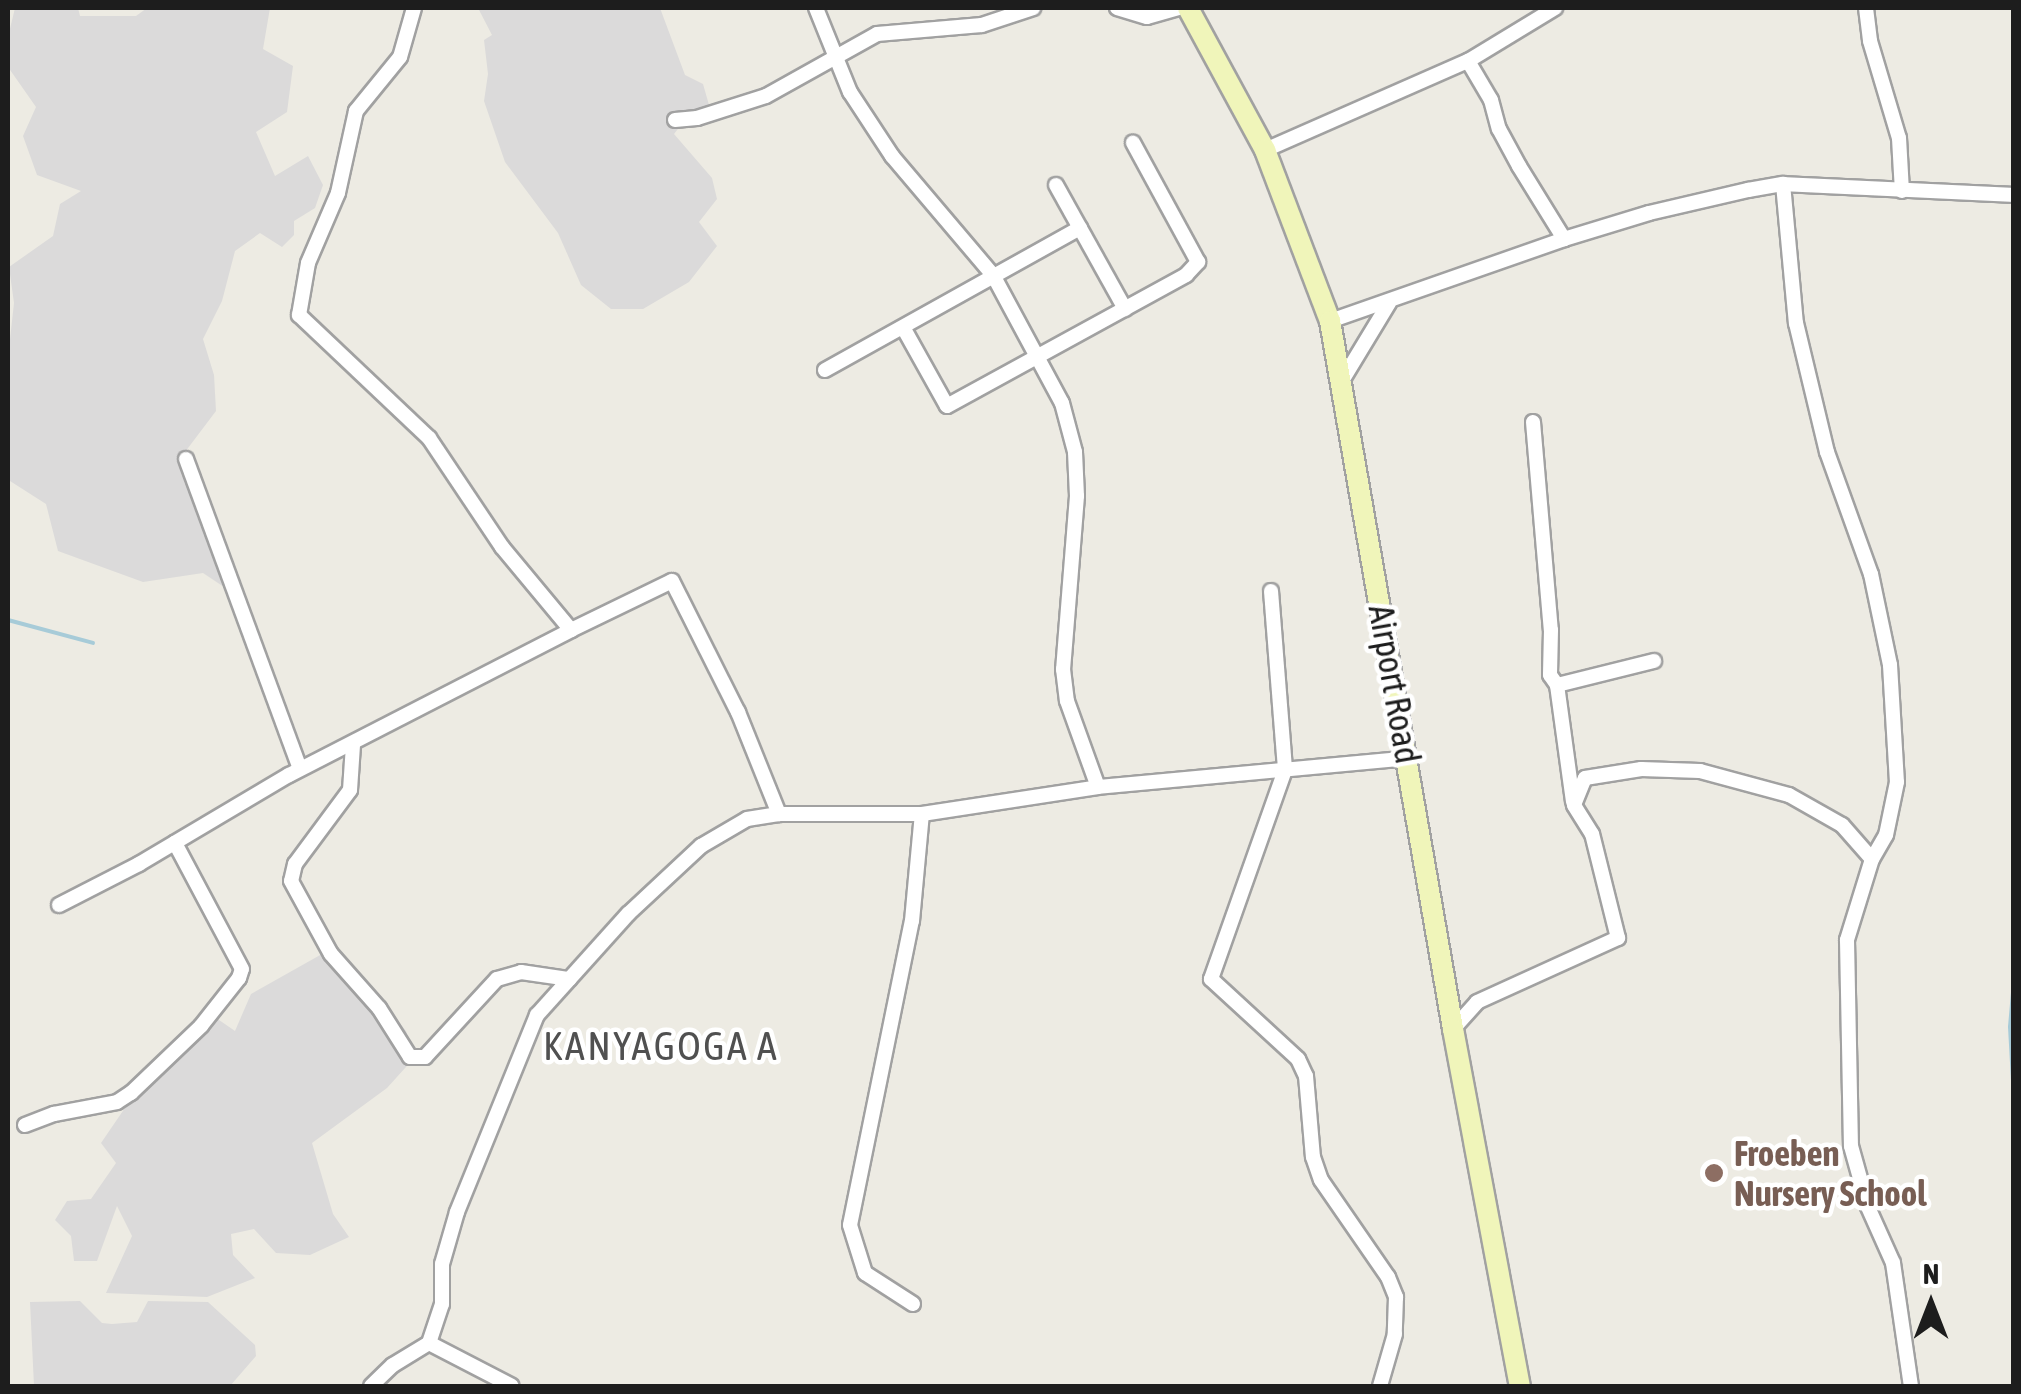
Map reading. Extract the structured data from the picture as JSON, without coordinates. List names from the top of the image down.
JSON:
{
  "streets": {
    "street": ["Airport Road"]
  },
  "districts": ["KANYAGOGA A"],
  "places": ["Froeben Nursery School"],
  "north": "top"
}
